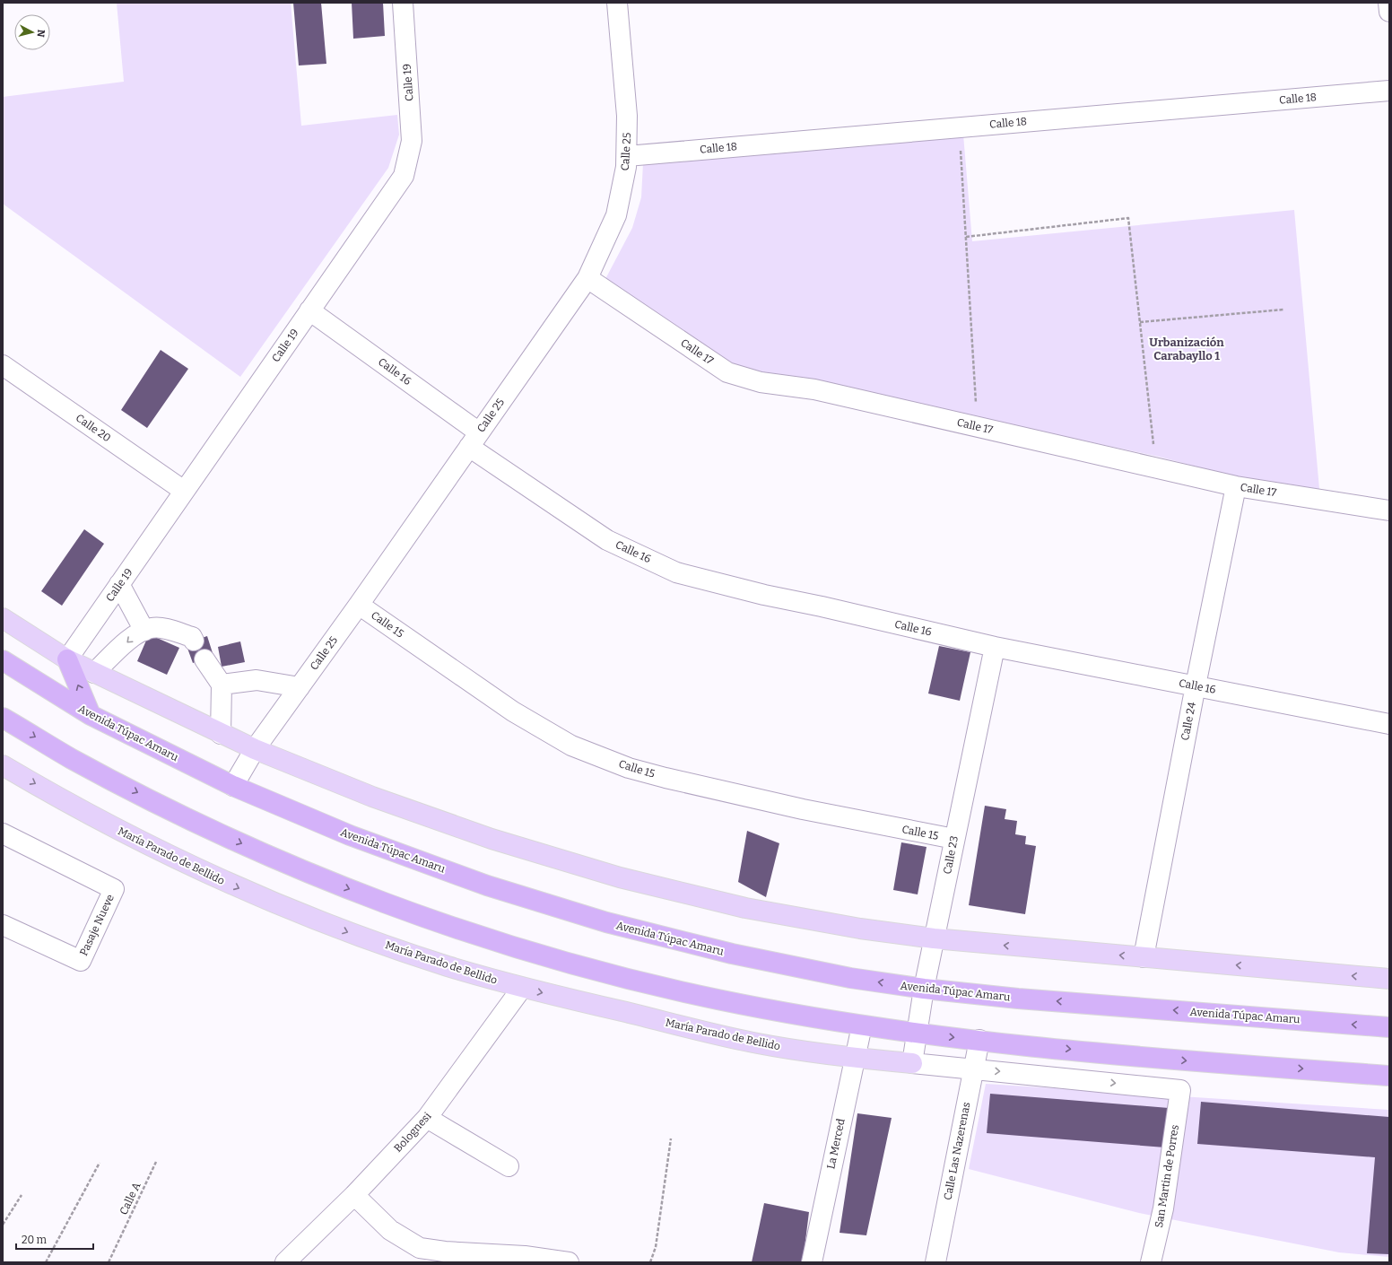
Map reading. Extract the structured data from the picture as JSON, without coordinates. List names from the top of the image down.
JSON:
{
  "streets": {
    "highway": ["Avenida Túpac Amaru"],
    "main road": ["María Parado de Bellido"],
    "street": [
      "Calle 19",
      "Calle 18",
      "Calle 25",
      "Calle 17",
      "Calle 16",
      "Calle 20",
      "Calle 15",
      "Calle 24",
      "Calle 23",
      "Pasaje Nueve",
      "Bolognesi",
      "La Merced",
      "Calle Las Nazerenas",
      "San Martin de Porres"
    ],
    "path": ["Calle A"]
  },
  "crossings": [
    ["Calle 19", "Calle 16"],
    ["Calle 19", "Calle 20"],
    ["Calle 18", "Calle 25"],
    ["Calle 25", "Calle 17"],
    ["Calle 25", "Calle 16"],
    ["Calle 25", "Calle 15"],
    ["Calle 25", "Avenida Túpac Amaru"],
    ["Calle 17", "Calle 24"],
    ["Calle 16", "Calle 24"],
    ["Calle 16", "Calle 23"],
    ["Calle 15", "Calle 23"],
    ["Avenida Túpac Amaru", "Calle 23"],
    ["Calle 23", "María Parado de Bellido"],
    ["María Parado de Bellido", "Bolognesi"],
    ["María Parado de Bellido", "La Merced"],
    ["Calle Las Nazerenas", "San Martin de Porres"]
  ],
  "districts": ["Urbanización Carabayllo 1"],
  "scale_bar": "20 m",
  "north": "right"
}
